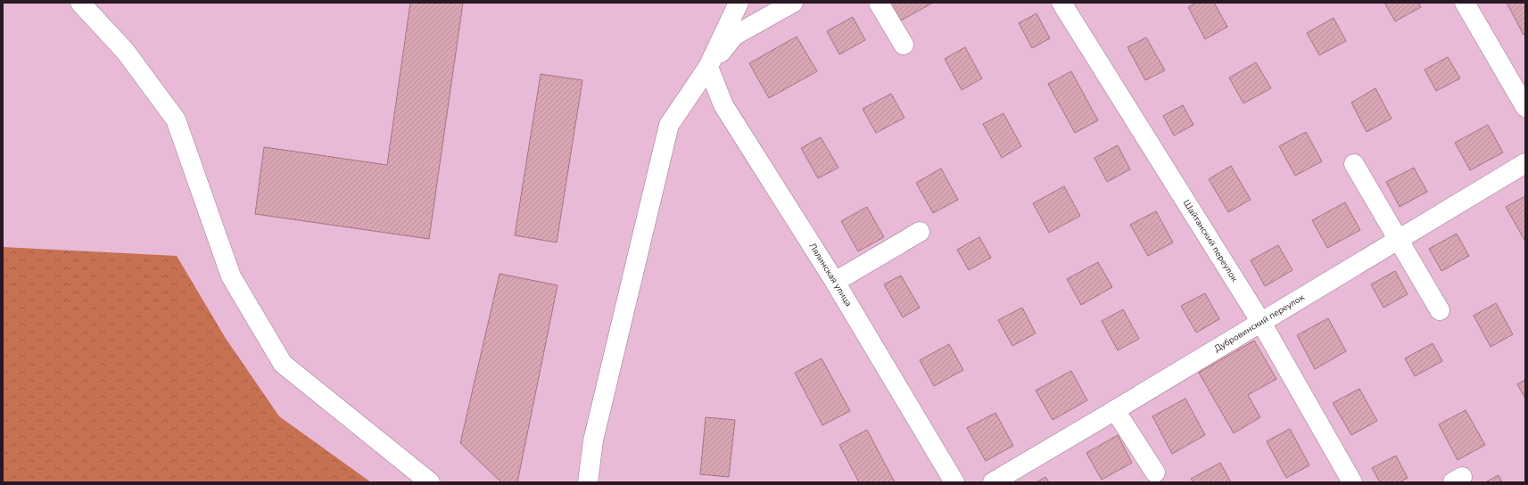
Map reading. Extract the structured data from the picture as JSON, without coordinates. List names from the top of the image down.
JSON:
{
  "streets": {
    "street": ["Шайтанский переулок", "Лялинская улица", "Дубровинский переулок"]
  },
  "crossings": [
    ["Шайтанский переулок", "Дубровинский переулок"]
  ]
}
